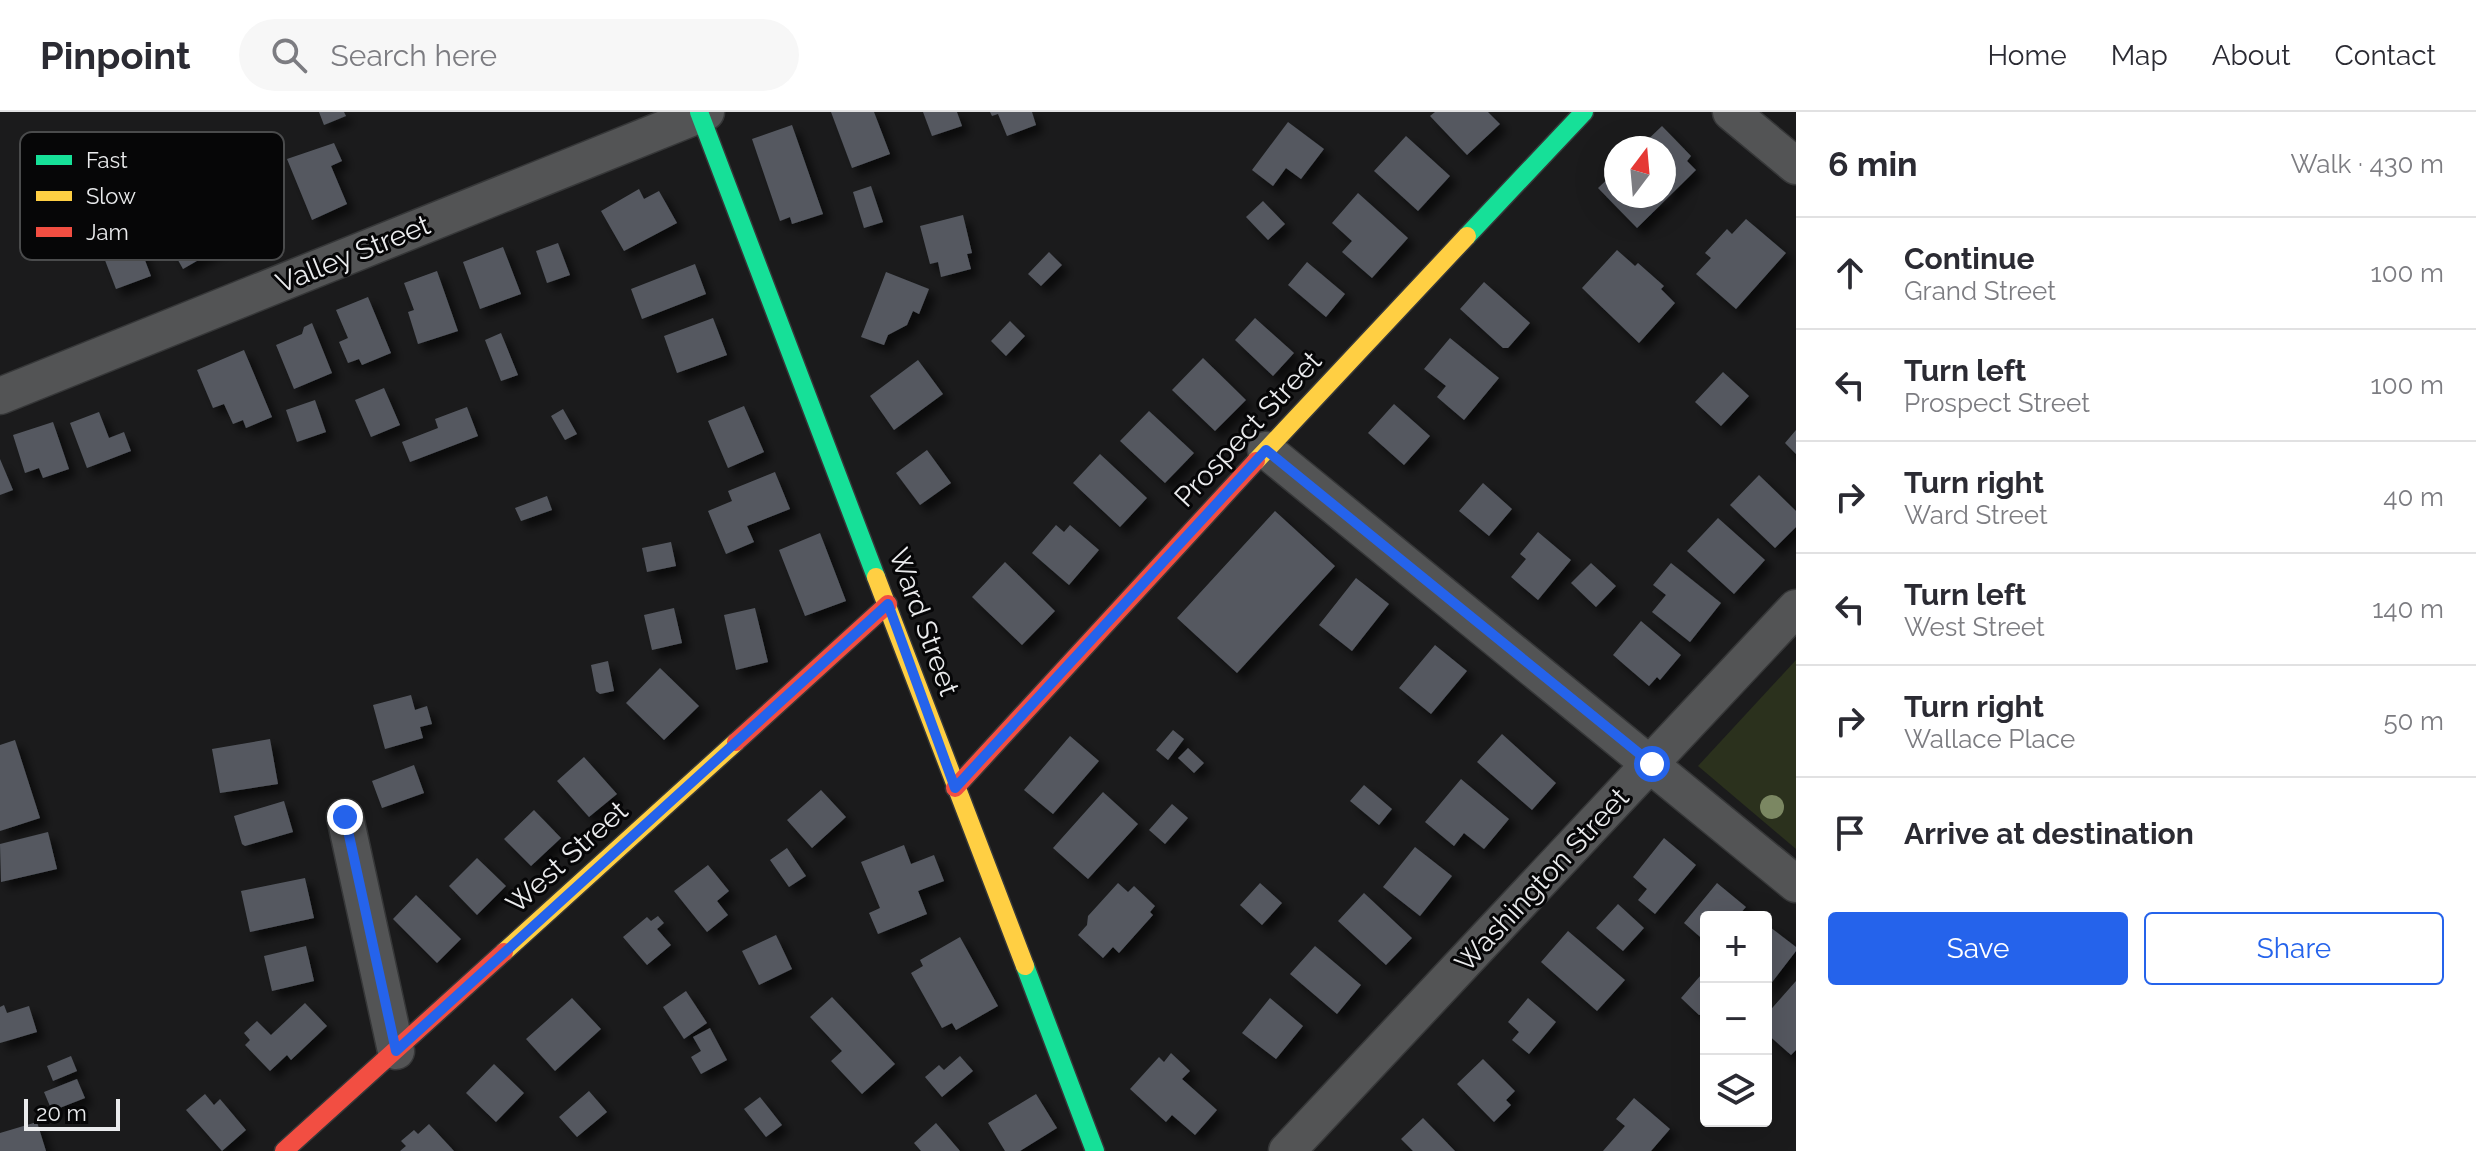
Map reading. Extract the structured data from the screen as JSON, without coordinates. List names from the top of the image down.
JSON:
{
  "streets": {
    "street": [
      "Valley Street",
      "Prospect Street",
      "Ward Street",
      "West Street",
      "Washington Street"
    ]
  },
  "crossings": [
    ["Valley Street", "Ward Street"],
    ["Prospect Street", "Ward Street"],
    ["Ward Street", "West Street"]
  ],
  "legend": ["Fast", "Slow", "Jam"],
  "scale_bar": "20 m",
  "north": "top",
  "page": {
    "header": "Pinpoint",
    "search": "Search here",
    "nav": [
      "Home",
      "Map",
      "About",
      "Contact"
    ],
    "heading": ["6 min", "Walk · 430 m"],
    "list": [
      ["Continue", "Grand Street", "100 m"],
      ["Turn left", "Prospect Street", "100 m"],
      ["Turn right", "Ward Street", "40 m"],
      ["Turn left", "West Street", "140 m"],
      ["Turn right", "Wallace Place", "50 m"],
      "Arrive at destination"
    ],
    "buttons": ["Save", "Share"],
    "map_buttons": ["+", "−"],
    "scale": "20 m"
  }
}
